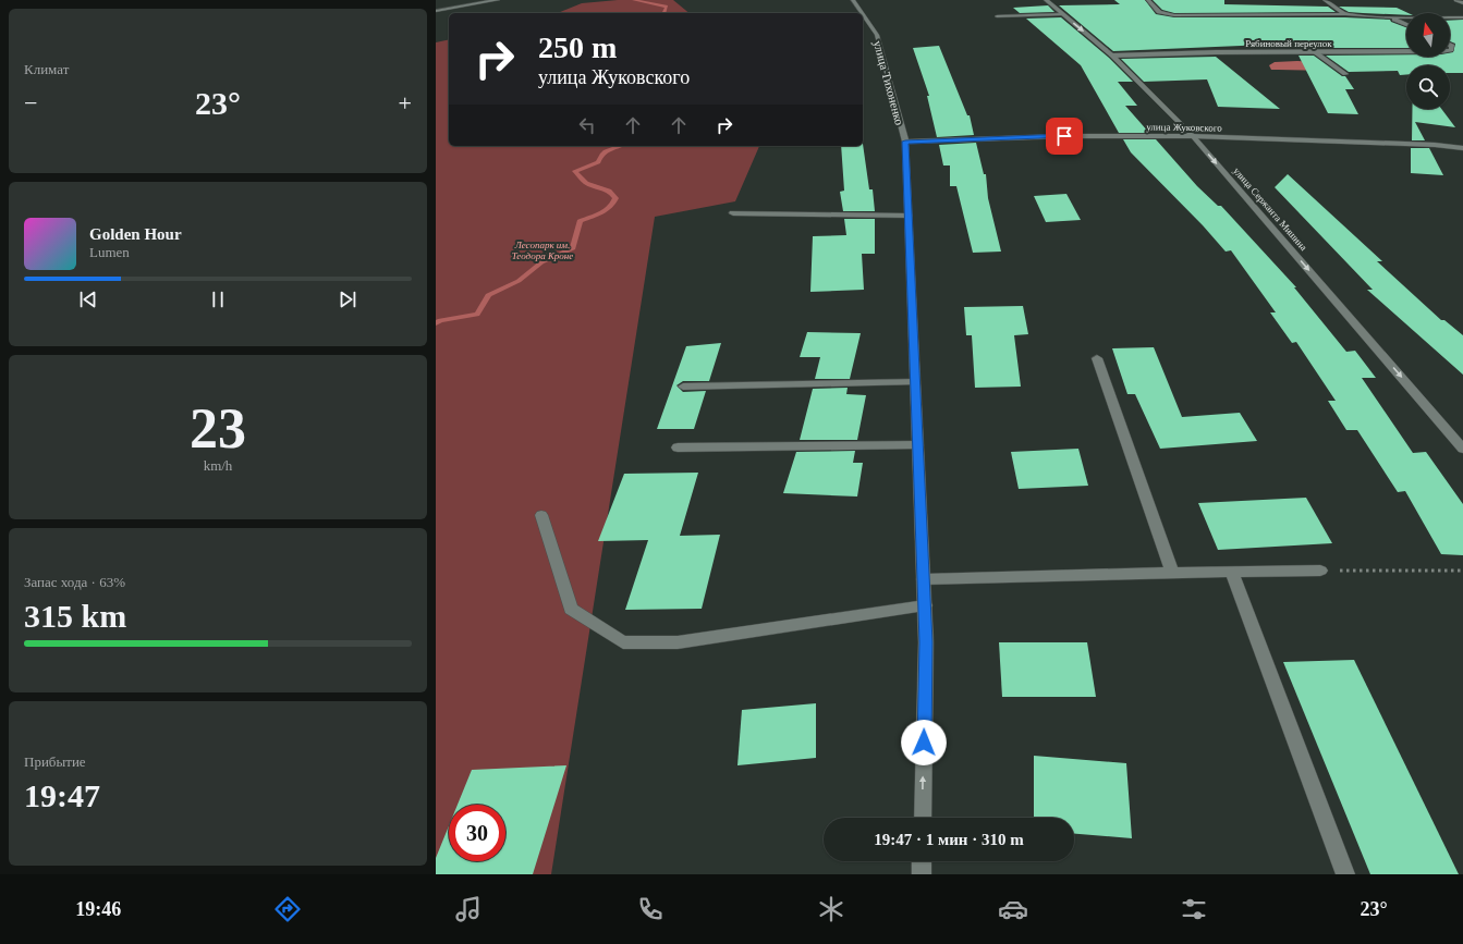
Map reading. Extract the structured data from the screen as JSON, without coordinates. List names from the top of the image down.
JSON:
{
  "streets": {
    "street": [
      "Рябиновый переулок",
      "улица Тихоненко",
      "улица Жуковского",
      "улица Сержанта Мишина"
    ]
  },
  "crossings": [
    ["Рябиновый переулок", "улица Сержанта Мишина"],
    ["улица Тихоненко", "улица Жуковского"],
    ["улица Жуковского", "улица Сержанта Мишина"]
  ],
  "one_way": ["улица Сержанта Мишина"],
  "parks": ["Лесопарк им. Теодора Кроне"],
  "north": "top",
  "page": {
    "tile": [
      "Климат",
      ["23", "km/h"],
      ["Запас хода · 63%", "315 km"],
      ["Прибытие", "19:47"]
    ],
    "turn": ["250 m", "улица Жуковского"],
    "heat": ["−", "23°", "+"],
    "song": ["Golden Hour", "Lumen"],
    "limit": "30",
    "trip": "19:47 · 1 мин · 310 m",
    "tabs": ["19:46", "23°"]
  }
}
